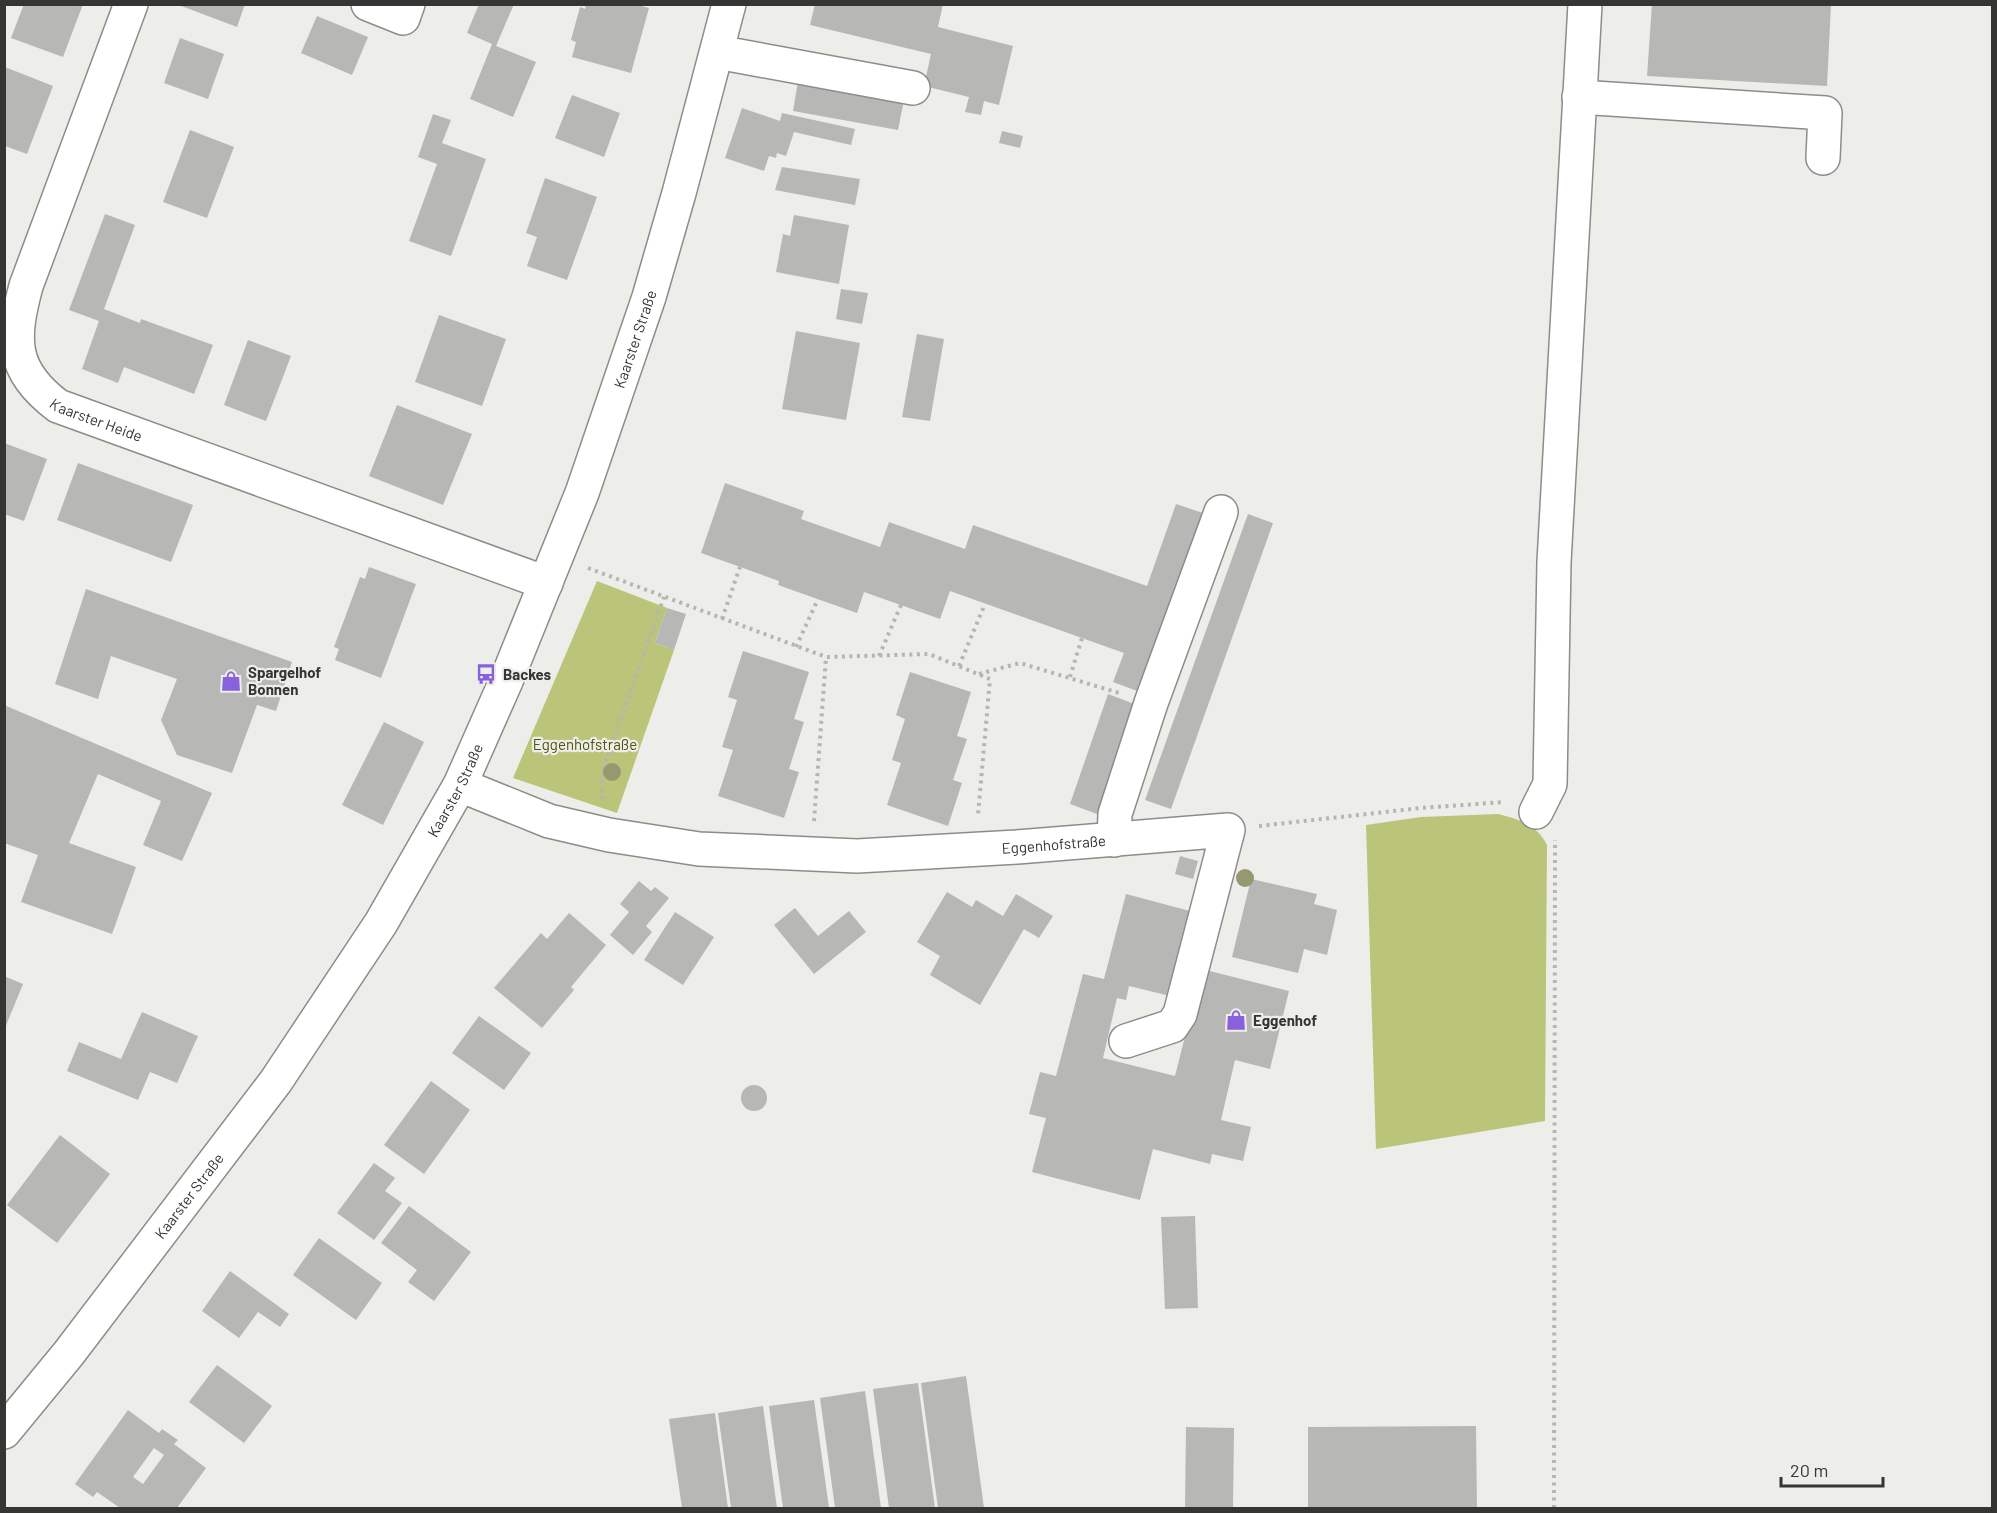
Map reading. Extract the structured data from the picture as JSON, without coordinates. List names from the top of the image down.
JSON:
{
  "streets": {
    "street": ["Kaarster Straße", "Kaarster Heide", "Eggenhofstraße"]
  },
  "crossings": [
    ["Kaarster Straße", "Kaarster Heide"],
    ["Kaarster Straße", "Eggenhofstraße"]
  ],
  "parks": ["Eggenhofstraße"],
  "places": {
    "bus stop": ["Backes"],
    "shop": ["Spargelhof Bonnen", "Eggenhof"]
  },
  "scale_bar": "20 m"
}
